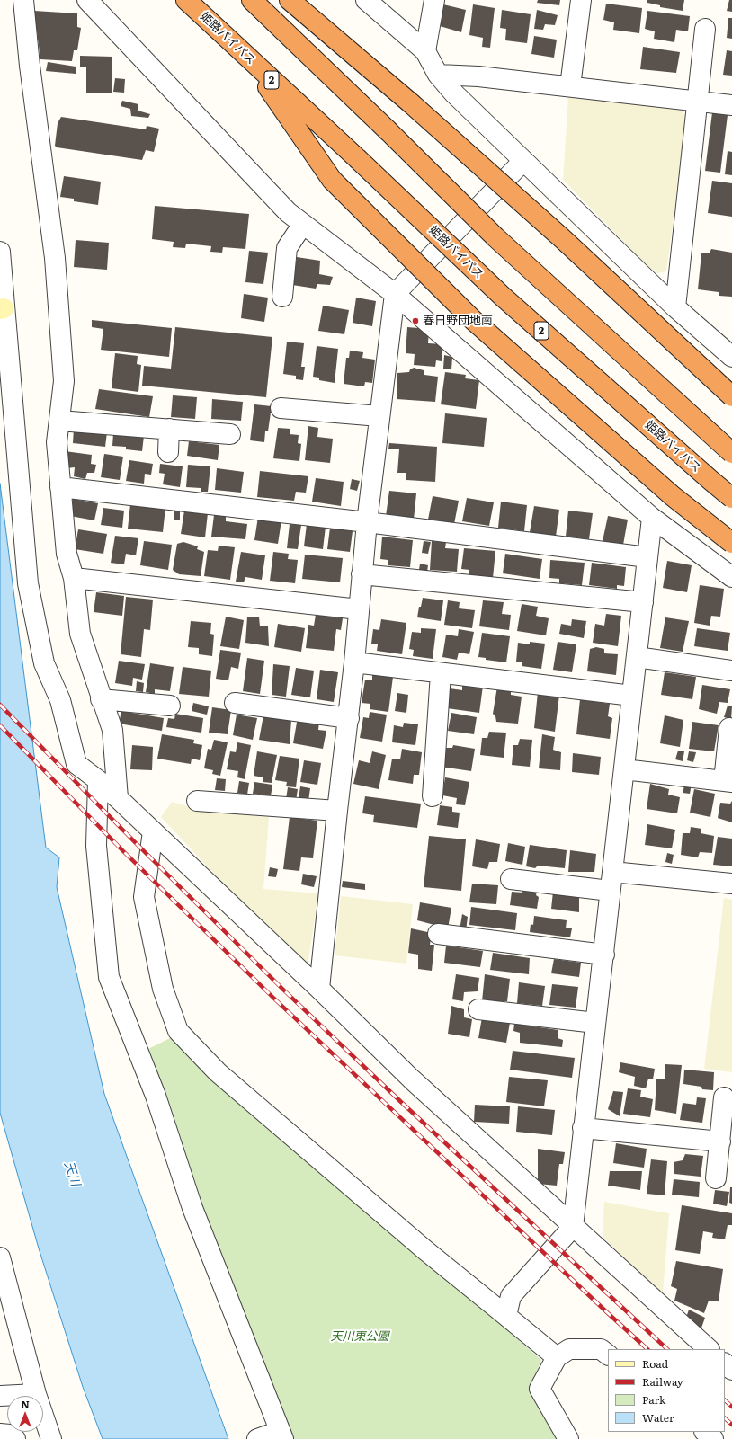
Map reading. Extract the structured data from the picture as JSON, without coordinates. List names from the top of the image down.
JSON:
{
  "streets": {
    "highway": ["姫路バイパス", "2"]
  },
  "water": ["天川"],
  "parks": ["天川東公園"],
  "places": ["春日野団地南"],
  "legend": [
    "Road",
    "Railway",
    "Park",
    "Water"
  ],
  "north": "top"
}
